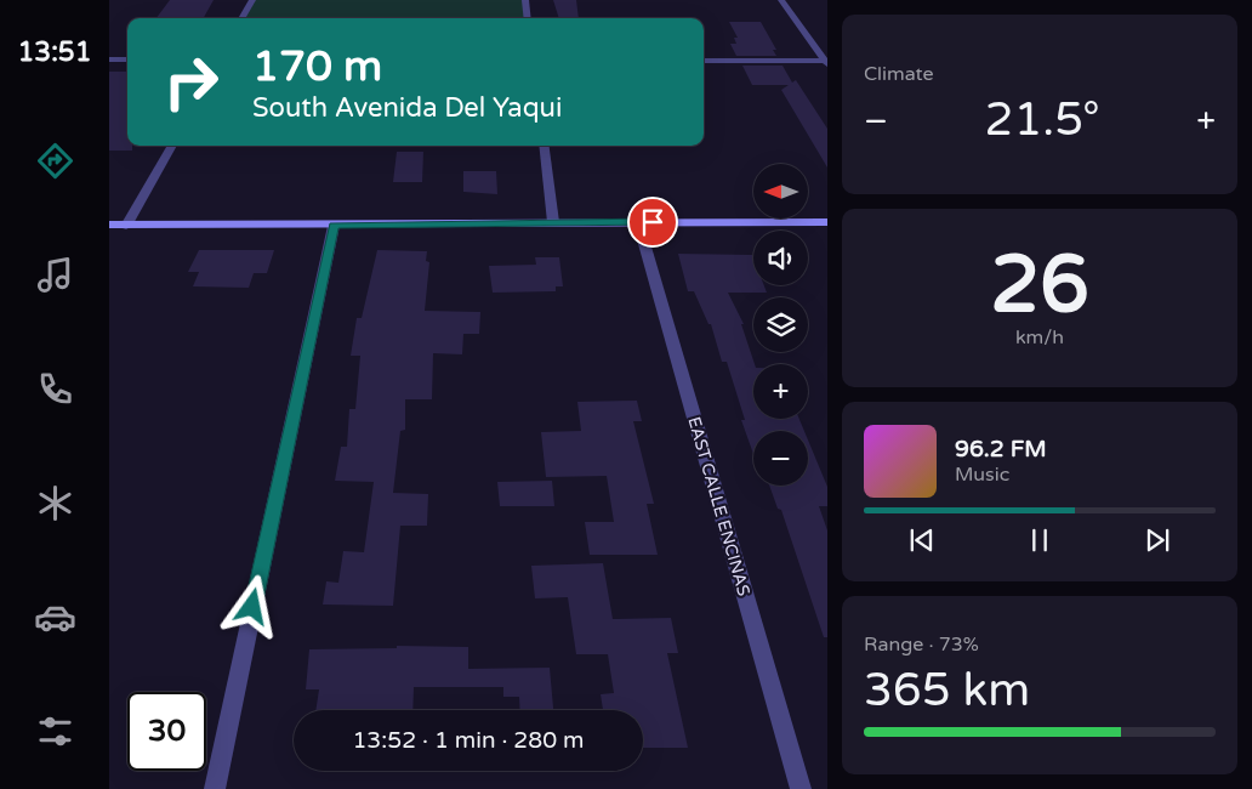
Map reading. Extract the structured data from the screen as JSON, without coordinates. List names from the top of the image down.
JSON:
{
  "streets": {
    "street": ["EAST CALLE ENCINAS"]
  },
  "north": "left",
  "page": {
    "tabs": "13:51",
    "tile": [
      "Climate",
      ["26", "km/h"],
      ["Range · 73%", "365 km"]
    ],
    "turn": ["170 m", "South Avenida Del Yaqui"],
    "heat": ["−", "21.5°", "+"],
    "map_buttons": ["+", "−"],
    "song": ["96.2 FM", "Music"],
    "limit": "30",
    "trip": "13:52 · 1 min · 280 m"
  }
}
